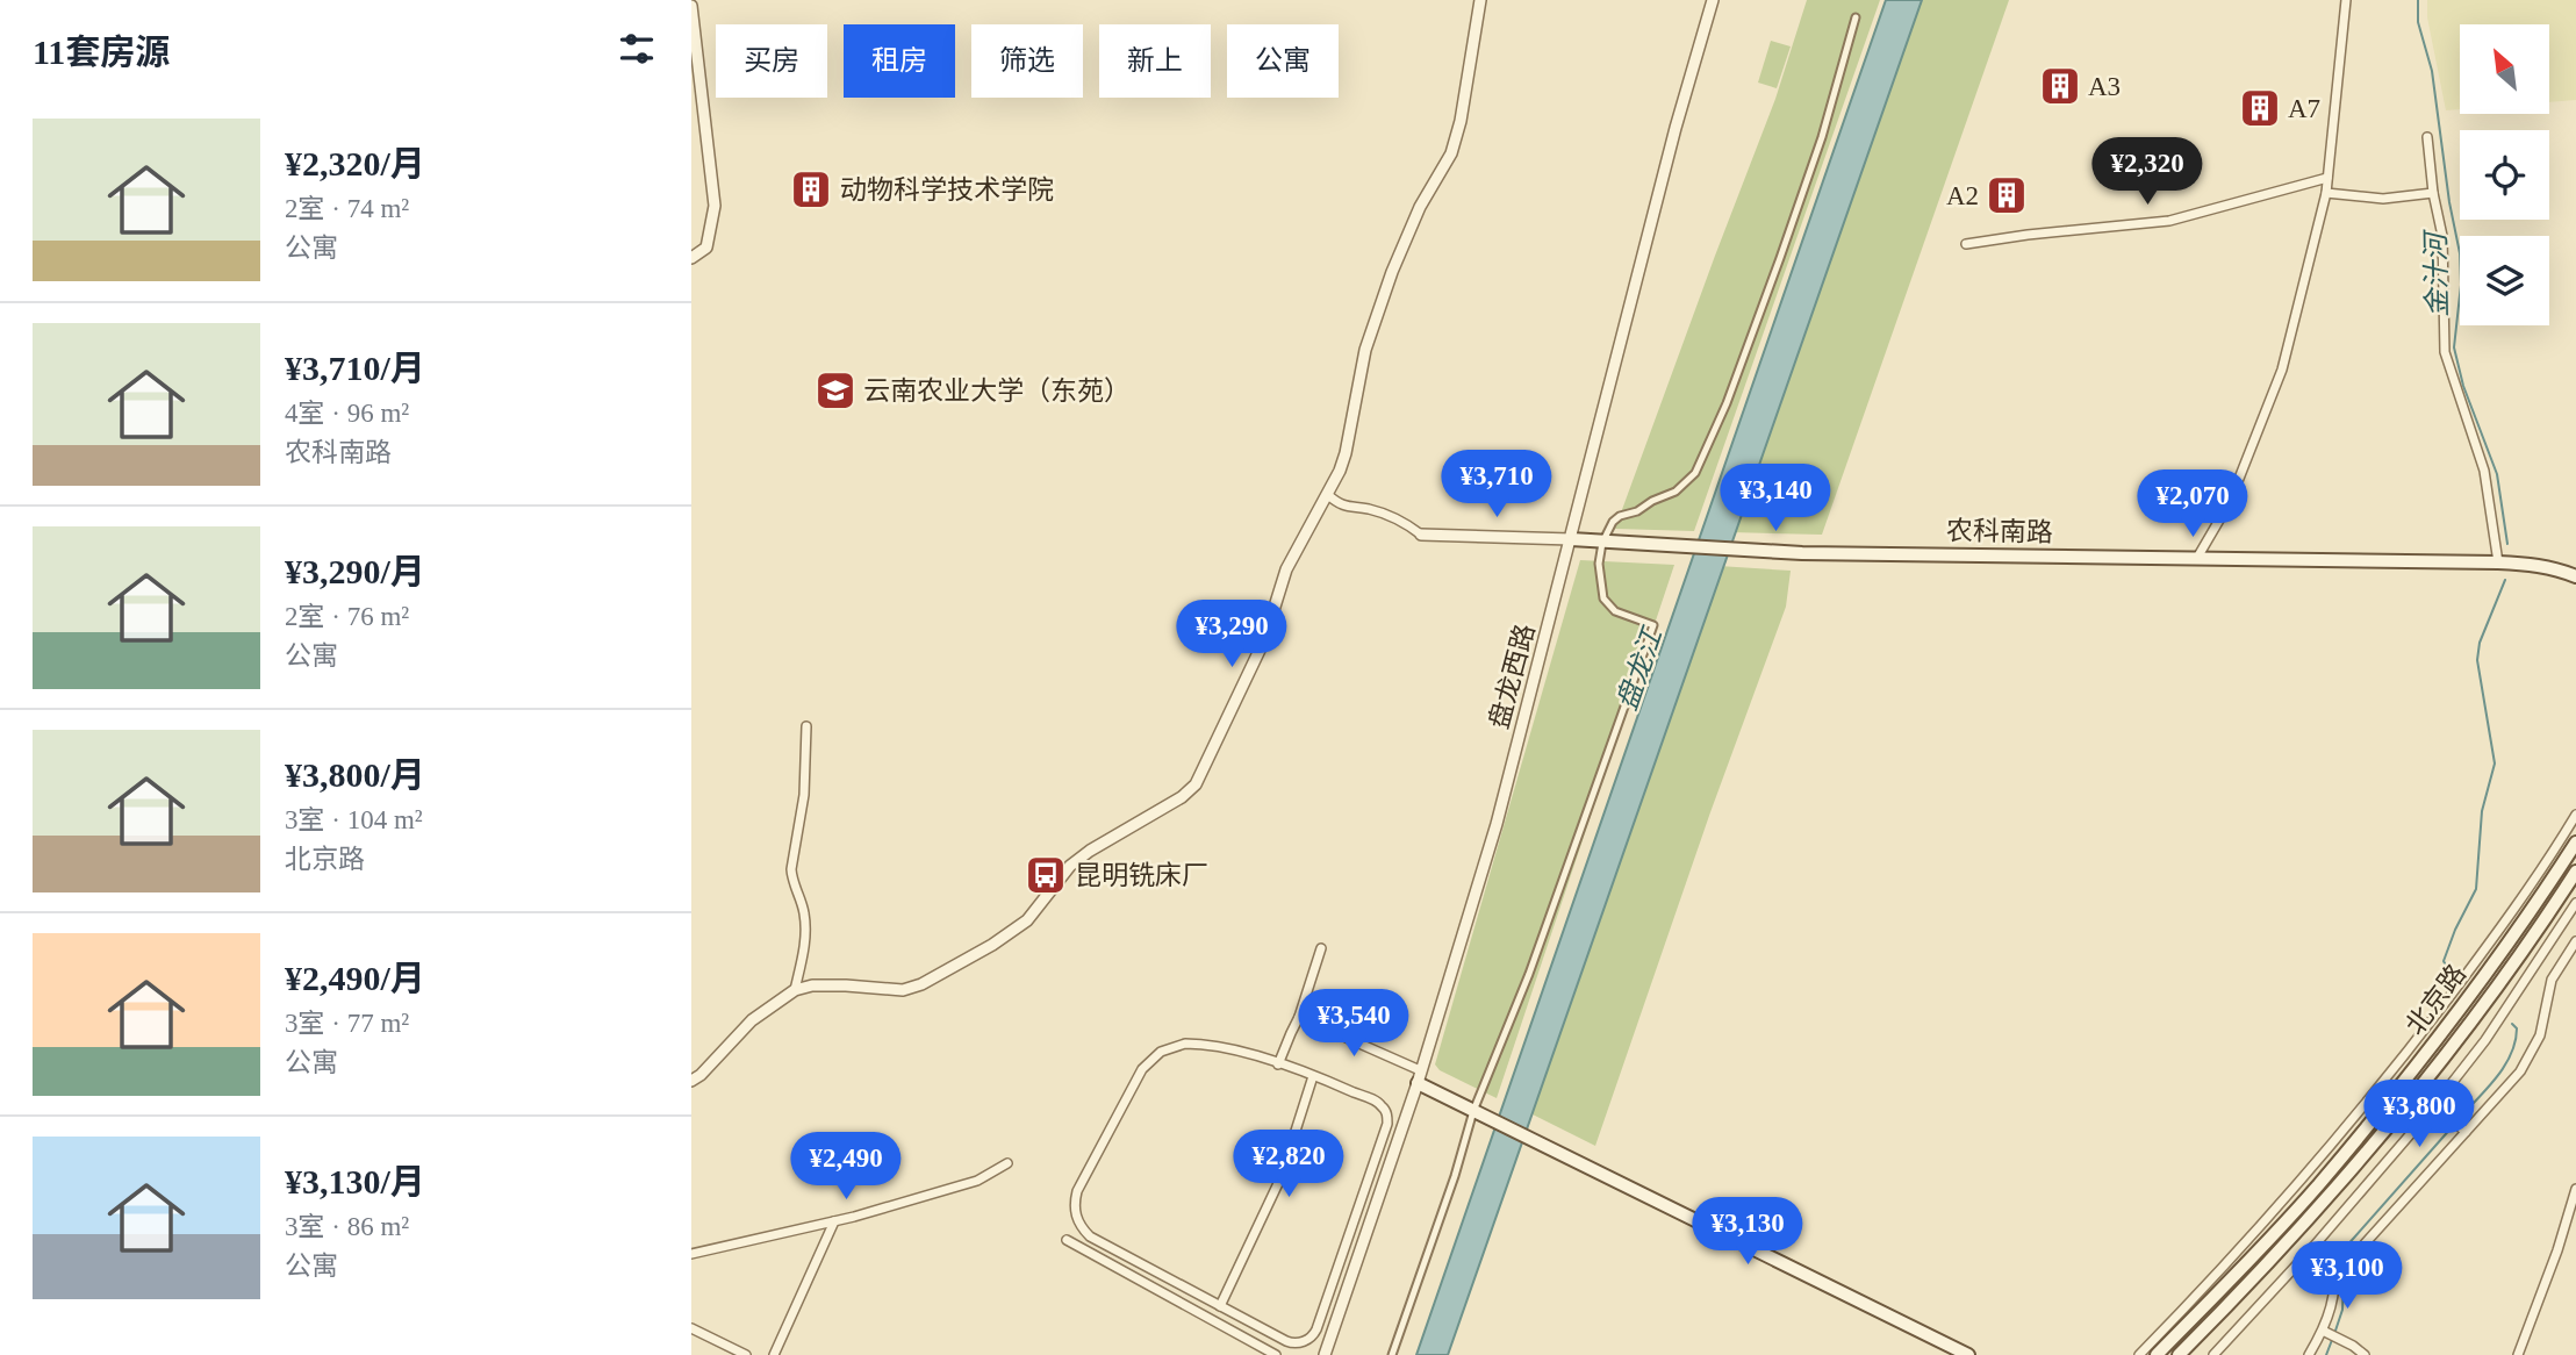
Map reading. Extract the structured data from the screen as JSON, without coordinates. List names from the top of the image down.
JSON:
{
  "streets": {
    "main road": ["农科南路", "北京路"],
    "street": ["盘龙西路"]
  },
  "crossings": [
    ["农科南路", "盘龙西路"]
  ],
  "water": ["金汁河", "盘龙江"],
  "places": {
    "building": [
      "A3",
      "A7",
      "动物科学技术学院",
      "A2"
    ],
    "school or university": ["云南农业大学（东苑）"],
    "bus stop": ["昆明铣床厂"]
  },
  "north": "top left",
  "page": {
    "heading": "11套房源",
    "chip": [
      "买房",
      "租房",
      "筛选",
      "新上",
      "公寓"
    ],
    "list": [
      {
        "name": "¥2,320/月",
        "note": "2室 · 74 m² · 公寓"
      },
      {
        "name": "¥3,710/月",
        "note": "4室 · 96 m² · 农科南路"
      },
      {
        "name": "¥3,290/月",
        "note": "2室 · 76 m² · 公寓"
      },
      {
        "name": "¥3,800/月",
        "note": "3室 · 104 m² · 北京路"
      },
      {
        "name": "¥2,490/月",
        "note": "3室 · 77 m² · 公寓"
      },
      {
        "name": "¥3,130/月",
        "note": "3室 · 86 m² · 公寓"
      }
    ],
    "price": [
      "¥2,320",
      "¥3,710",
      "¥3,140",
      "¥2,070",
      "¥3,290",
      "¥3,540",
      "¥3,800",
      "¥2,820",
      "¥2,490",
      "¥3,130",
      "¥3,100"
    ]
  }
}
